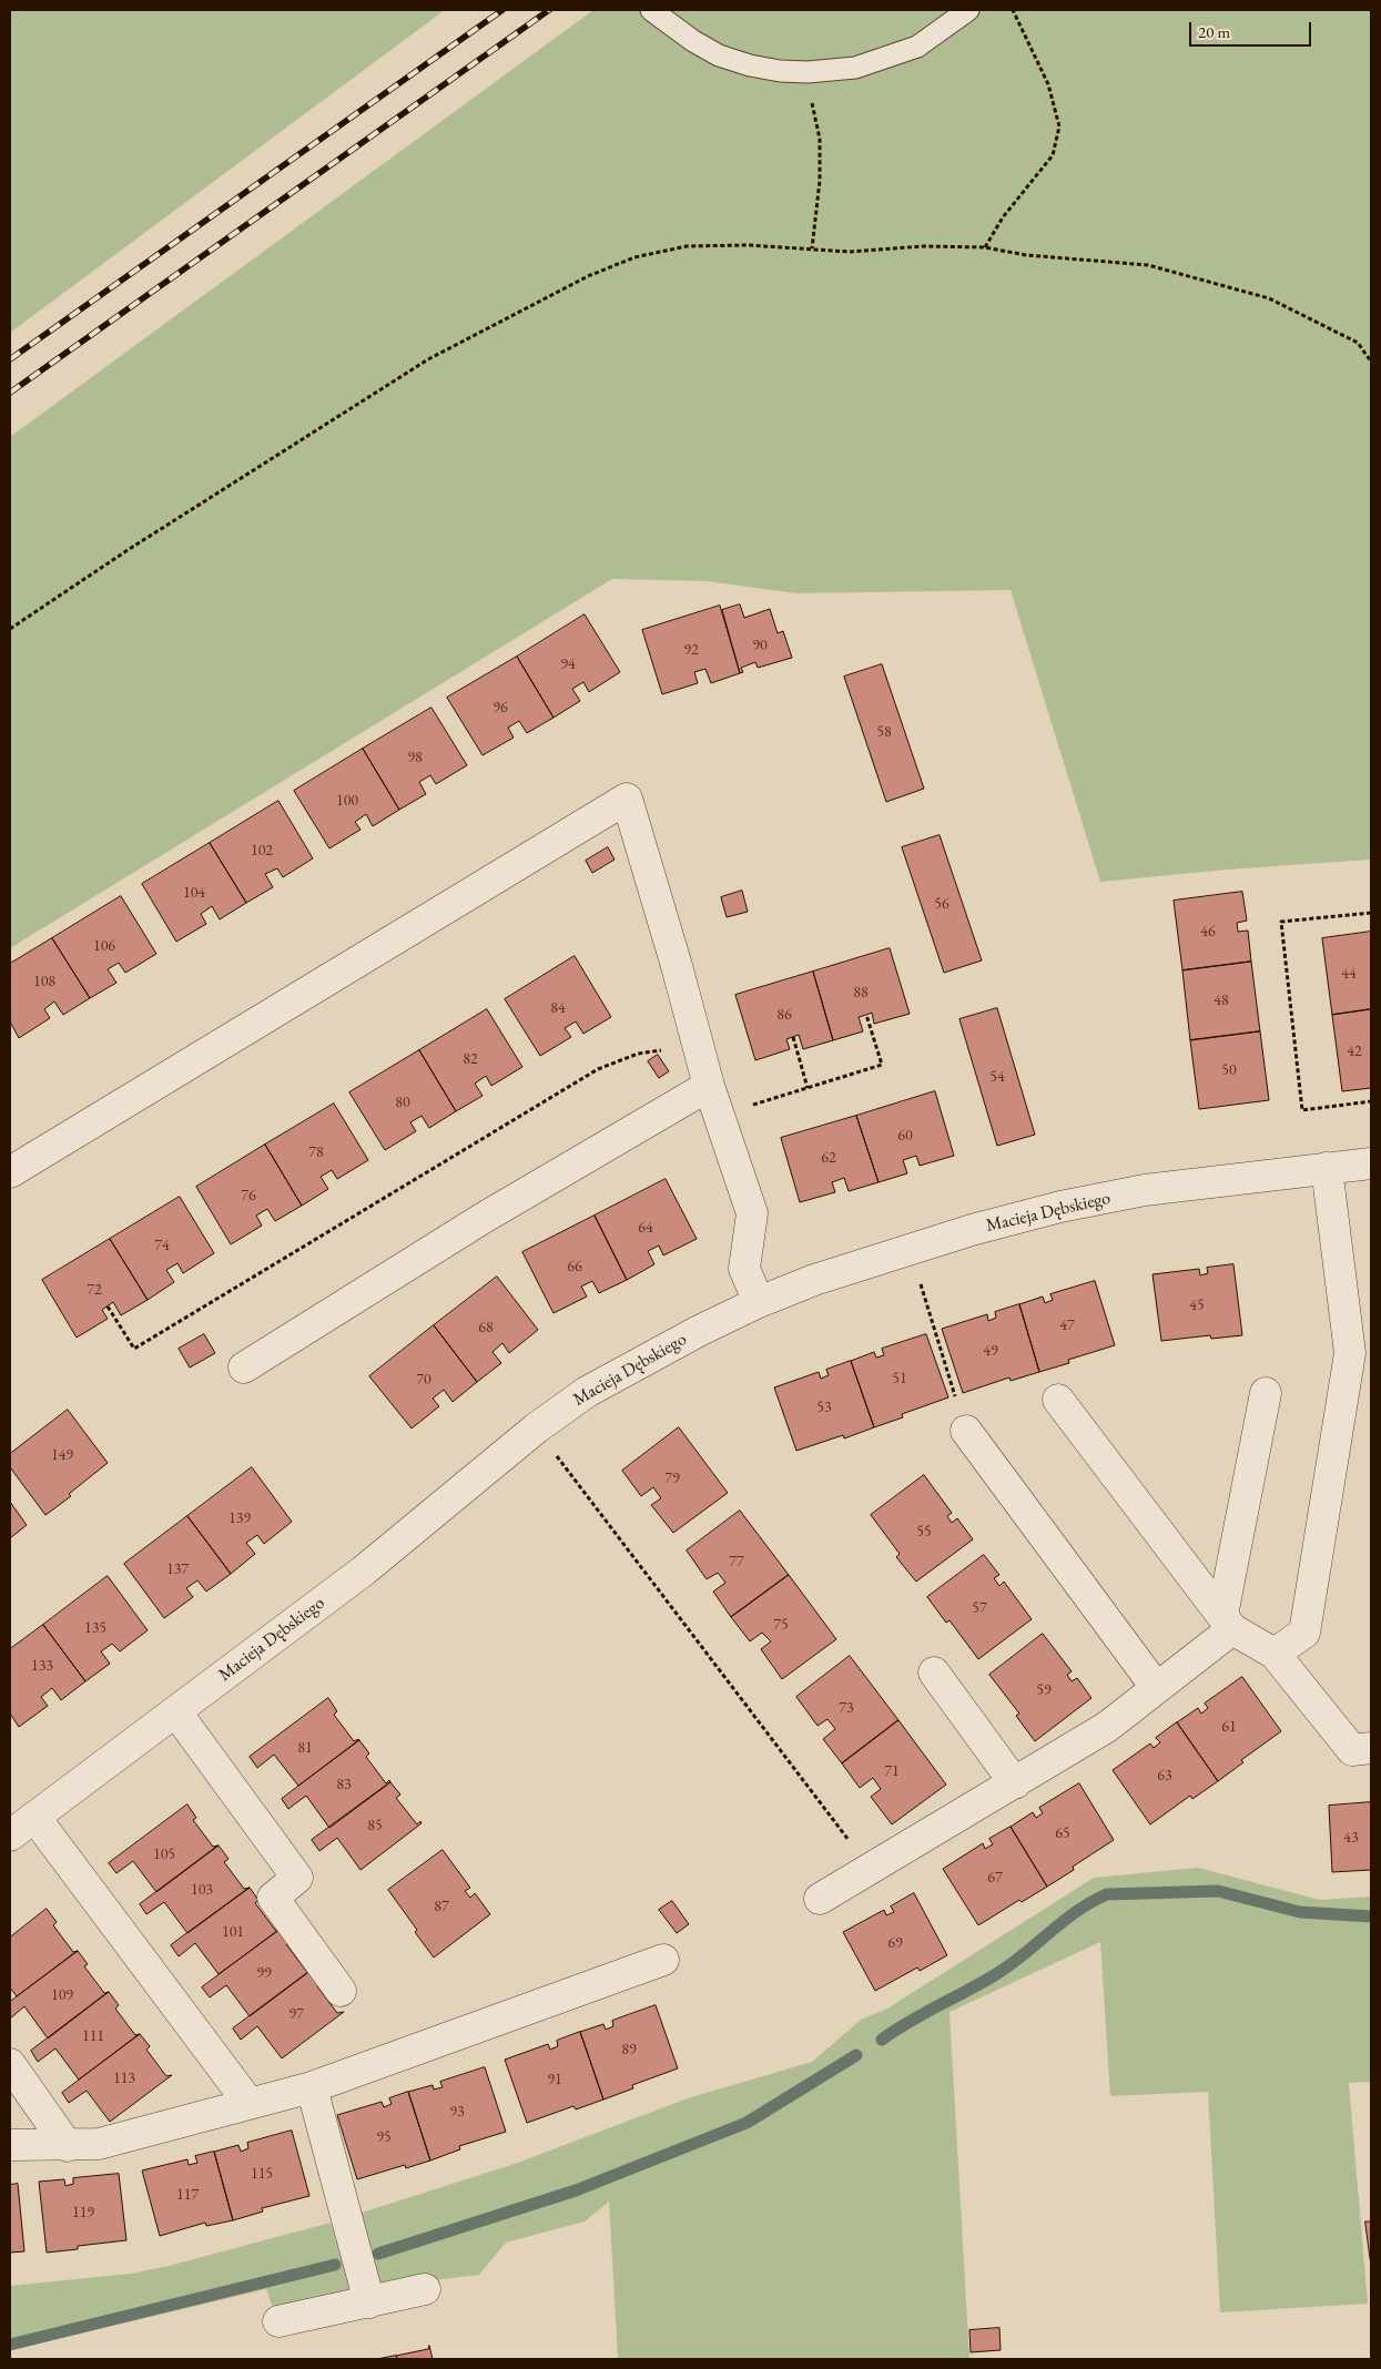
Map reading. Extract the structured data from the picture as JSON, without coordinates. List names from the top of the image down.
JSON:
{
  "streets": {
    "street": ["Macieja Dębskiego"]
  },
  "house_numbers": [
    "90",
    "92",
    "94",
    "96",
    "58",
    "98",
    "100",
    "102",
    "104",
    "56",
    "46",
    "106",
    "44",
    "108",
    "88",
    "48",
    "84",
    "86",
    "42",
    "82",
    "50",
    "54",
    "80",
    "60",
    "78",
    "62",
    "76",
    "64",
    "74",
    "66",
    "72",
    "45",
    "47",
    "68",
    "49",
    "51",
    "70",
    "53",
    "149",
    "79",
    "139",
    "55",
    "77",
    "137",
    "57",
    "75",
    "135",
    "133",
    "59",
    "73",
    "61",
    "81",
    "71",
    "63",
    "83",
    "85",
    "65",
    "43",
    "105",
    "67",
    "103",
    "87",
    "101",
    "69",
    "99",
    "109",
    "97",
    "111",
    "89",
    "113",
    "91",
    "93",
    "95",
    "115",
    "117",
    "119"
  ],
  "scale_bar": "20 m"
}
